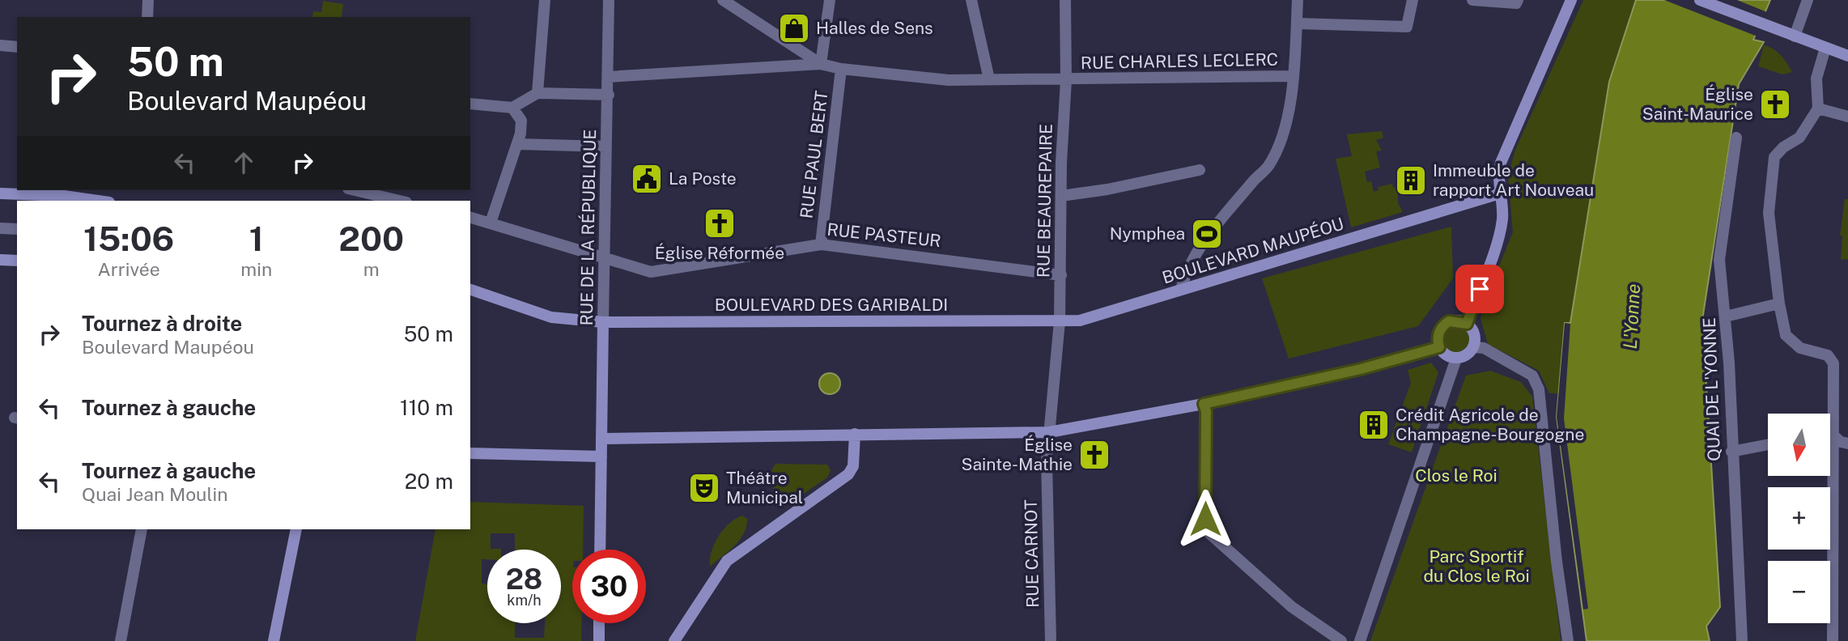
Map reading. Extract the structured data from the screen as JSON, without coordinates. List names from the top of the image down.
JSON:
{
  "streets": {
    "main road": ["RUE DE LA RÉPUBLIQUE", "BOULEVARD MAUPÉOU", "BOULEVARD DES GARIBALDI"],
    "street": [
      "RUE CHARLES LECLERC",
      "RUE PAUL BERT",
      "RUE BEAUREPAIRE",
      "RUE PASTEUR",
      "QUAI DE L'YONNE",
      "RUE CARNOT"
    ]
  },
  "crossings": [
    ["RUE CHARLES LECLERC", "RUE PAUL BERT"],
    ["RUE CHARLES LECLERC", "RUE BEAUREPAIRE"],
    ["RUE PAUL BERT", "RUE PASTEUR"],
    ["RUE BEAUREPAIRE", "RUE PASTEUR"],
    ["RUE BEAUREPAIRE", "BOULEVARD MAUPÉOU"],
    ["RUE BEAUREPAIRE", "BOULEVARD DES GARIBALDI"],
    ["RUE BEAUREPAIRE", "RUE CARNOT"],
    ["RUE DE LA RÉPUBLIQUE", "RUE PASTEUR"],
    ["RUE DE LA RÉPUBLIQUE", "BOULEVARD DES GARIBALDI"],
    ["BOULEVARD MAUPÉOU", "BOULEVARD DES GARIBALDI"]
  ],
  "water": ["L'Yonne"],
  "parks": ["Clos le Roi", "Parc Sportif du Clos le Roi"],
  "places": {
    "shop": ["Halles de Sens"],
    "church": ["Église Saint-Maurice", "Église Réformée", "Église Sainte-Mathie"],
    "public building": ["La Poste"],
    "building": ["Immeuble de rapport Art Nouveau", "Crédit Agricole de Champagne-Bourgogne"],
    "sports": ["Nymphea"],
    "theatre": ["Théâtre Municipal"]
  },
  "north": "bottom",
  "page": {
    "turn": ["50 m", "Boulevard Maupéou"],
    "eta": [
      "15:06",
      "Arrivée",
      "1",
      "min",
      "200",
      "m"
    ],
    "list": [
      {
        "name": "Tournez à droite",
        "note": "Boulevard Maupéou",
        "value": "50 m"
      },
      {
        "name": "Tournez à gauche",
        "value": "110 m"
      },
      {
        "name": "Tournez à gauche",
        "note": "Quai Jean Moulin",
        "value": "20 m"
      }
    ],
    "map_buttons": ["+", "−"],
    "speed": "28 km/h",
    "limit": "30"
  }
}
